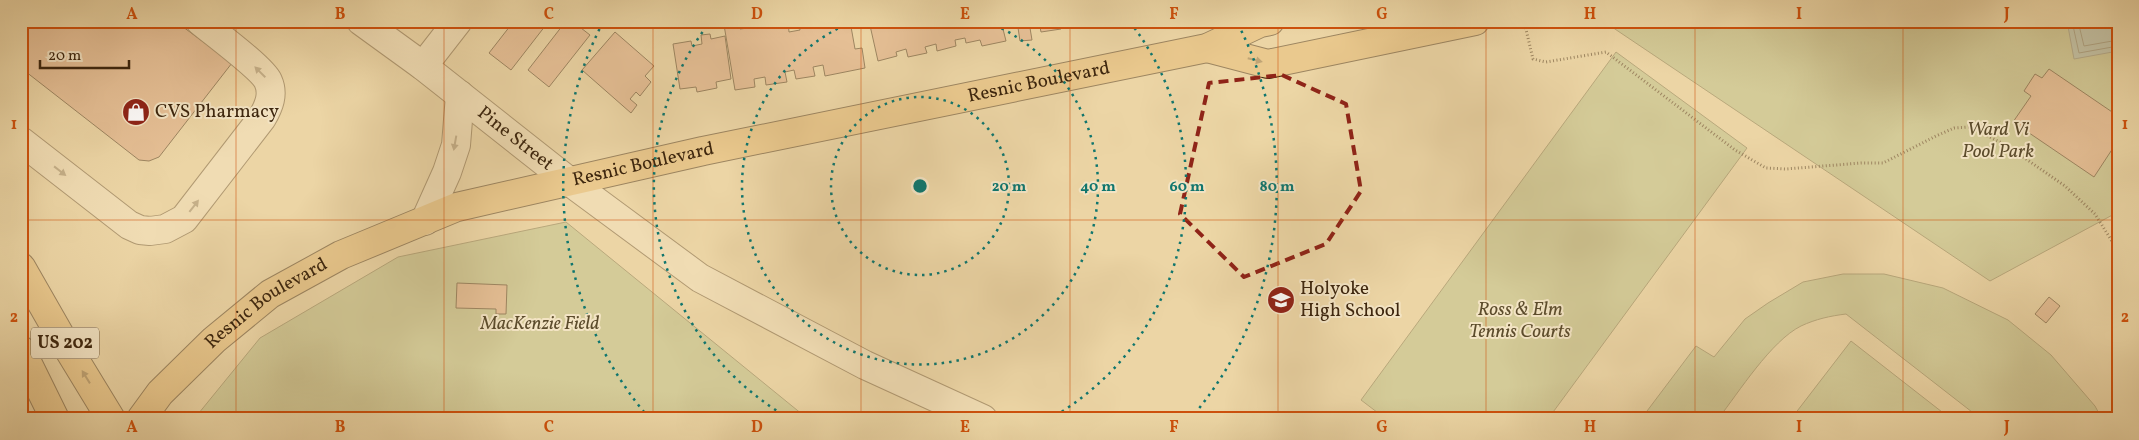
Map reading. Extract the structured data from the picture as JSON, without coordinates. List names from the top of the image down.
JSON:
{
  "streets": {
    "main road": ["Resnic Boulevard", "US 202"],
    "street": ["Pine Street"]
  },
  "crossings": [
    ["Resnic Boulevard", "Pine Street"]
  ],
  "parks": ["Ward Vi Pool Park", "Ross & Elm Tennis Courts", "MacKenzie Field"],
  "places": {
    "shop": ["CVS Pharmacy"],
    "school or university": ["Holyoke High School"]
  },
  "scale_bar": "20 m",
  "grid": {
    "columns": [
      "A",
      "B",
      "C",
      "D",
      "E",
      "F",
      "G",
      "H",
      "I",
      "J"
    ],
    "rows": ["1", "2"]
  },
  "rings": [
    "20 m",
    "40 m",
    "60 m",
    "80 m"
  ]
}
